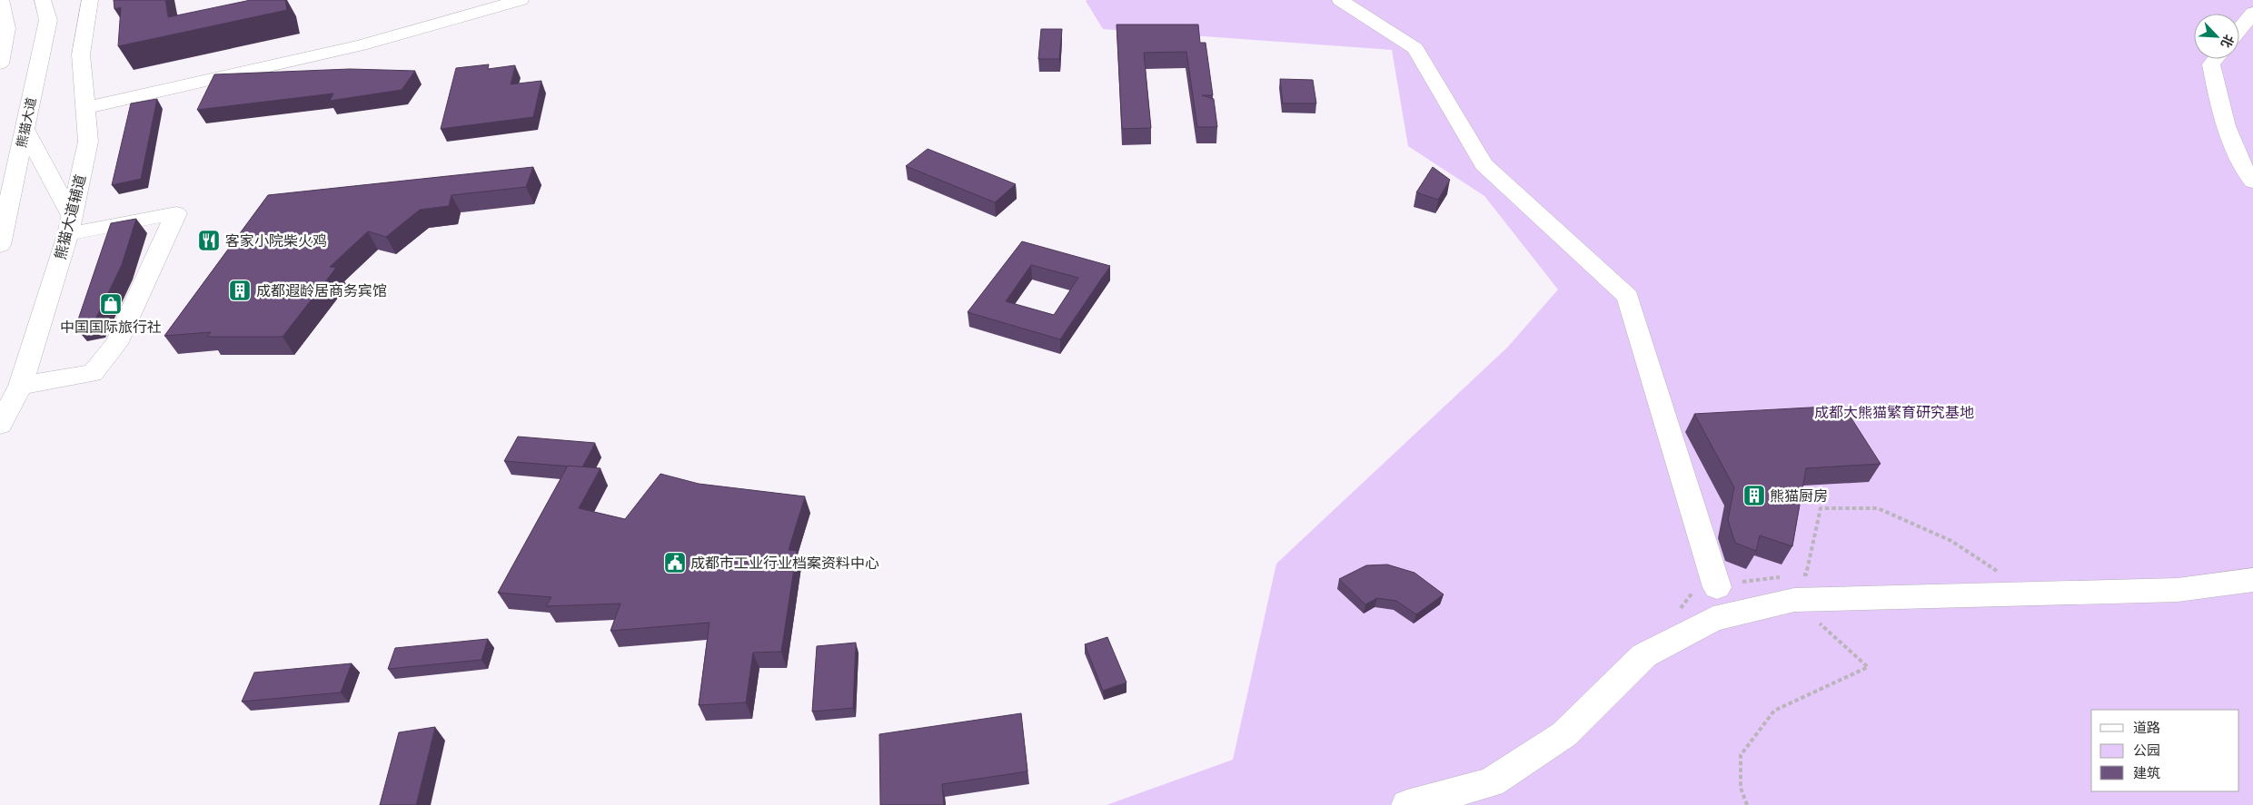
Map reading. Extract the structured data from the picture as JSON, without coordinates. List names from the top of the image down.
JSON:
{
  "streets": {
    "street": ["熊猫大道", "熊猫大道辅道"]
  },
  "parks": ["成都大熊猫繁育研究基地"],
  "places": {
    "restaurant": ["客家小院柴火鸡"],
    "building": ["成都遐龄居商务宾馆", "熊猫厨房"],
    "shop": ["中国国际旅行社"],
    "public building": ["成都市工业行业档案资料中心"]
  },
  "legend": ["道路", "公园", "建筑"],
  "north": "bottom right"
}
